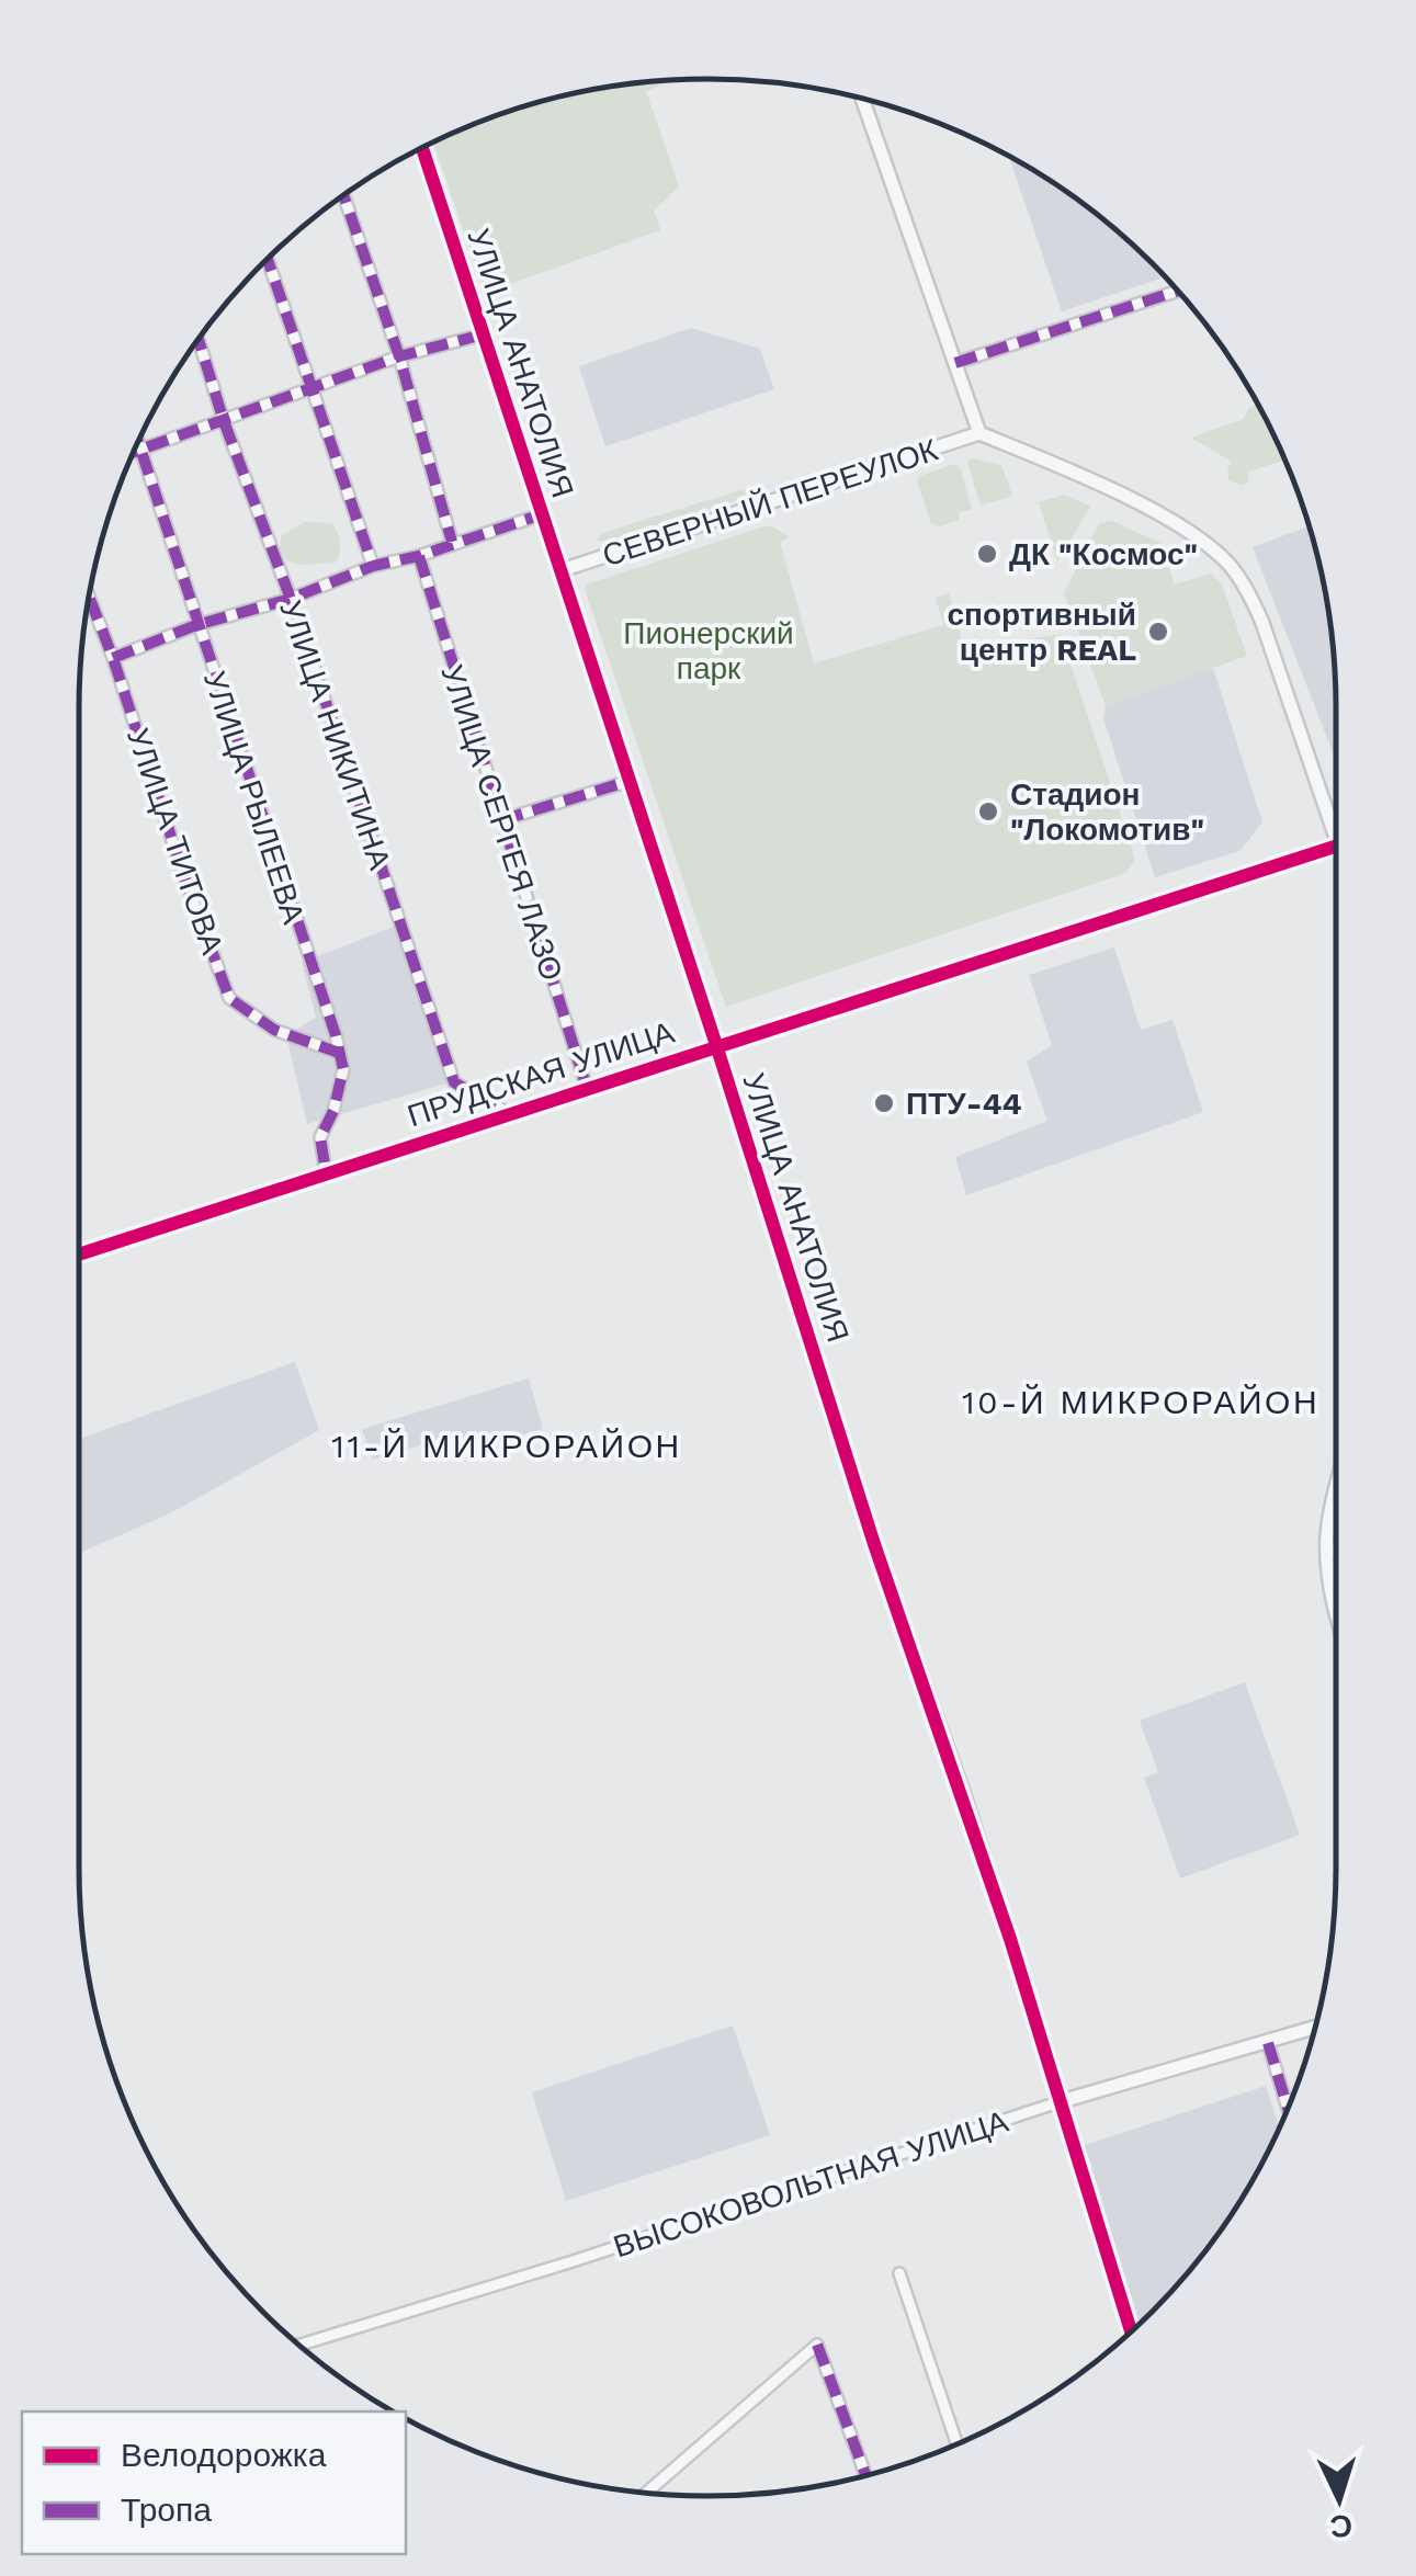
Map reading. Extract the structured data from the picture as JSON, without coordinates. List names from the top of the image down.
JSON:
{
  "streets": {
    "street": [
      "УЛИЦА АНАТОЛИЯ",
      "СЕВЕРНЫЙ ПЕРЕУЛОК",
      "УЛИЦА НИКИТИНА",
      "УЛИЦА РЫЛЕЕВА",
      "УЛИЦА СЕРГЕЯ ЛАЗО",
      "УЛИЦА ТИТОВА",
      "ПРУДСКАЯ УЛИЦА",
      "ВЫСОКОВОЛЬТНАЯ УЛИЦА"
    ]
  },
  "crossings": [
    ["УЛИЦА АНАТОЛИЯ", "СЕВЕРНЫЙ ПЕРЕУЛОК"],
    ["УЛИЦА АНАТОЛИЯ", "ПРУДСКАЯ УЛИЦА"],
    ["УЛИЦА АНАТОЛИЯ", "ВЫСОКОВОЛЬТНАЯ УЛИЦА"],
    ["УЛИЦА НИКИТИНА", "ПРУДСКАЯ УЛИЦА"],
    ["УЛИЦА РЫЛЕЕВА", "УЛИЦА ТИТОВА"],
    ["УЛИЦА РЫЛЕЕВА", "ПРУДСКАЯ УЛИЦА"],
    ["УЛИЦА СЕРГЕЯ ЛАЗО", "ПРУДСКАЯ УЛИЦА"]
  ],
  "districts": ["10-Й МИКРОРАЙОН", "11-Й МИКРОРАЙОН"],
  "parks": ["Пионерский парк"],
  "places": [
    "ДК \"Космос\"",
    "спортивный центр REAL",
    "Стадион \"Локомотив\"",
    "ПТУ-44"
  ],
  "legend": ["Велодорожка", "Тропа"],
  "north": "bottom"
}
